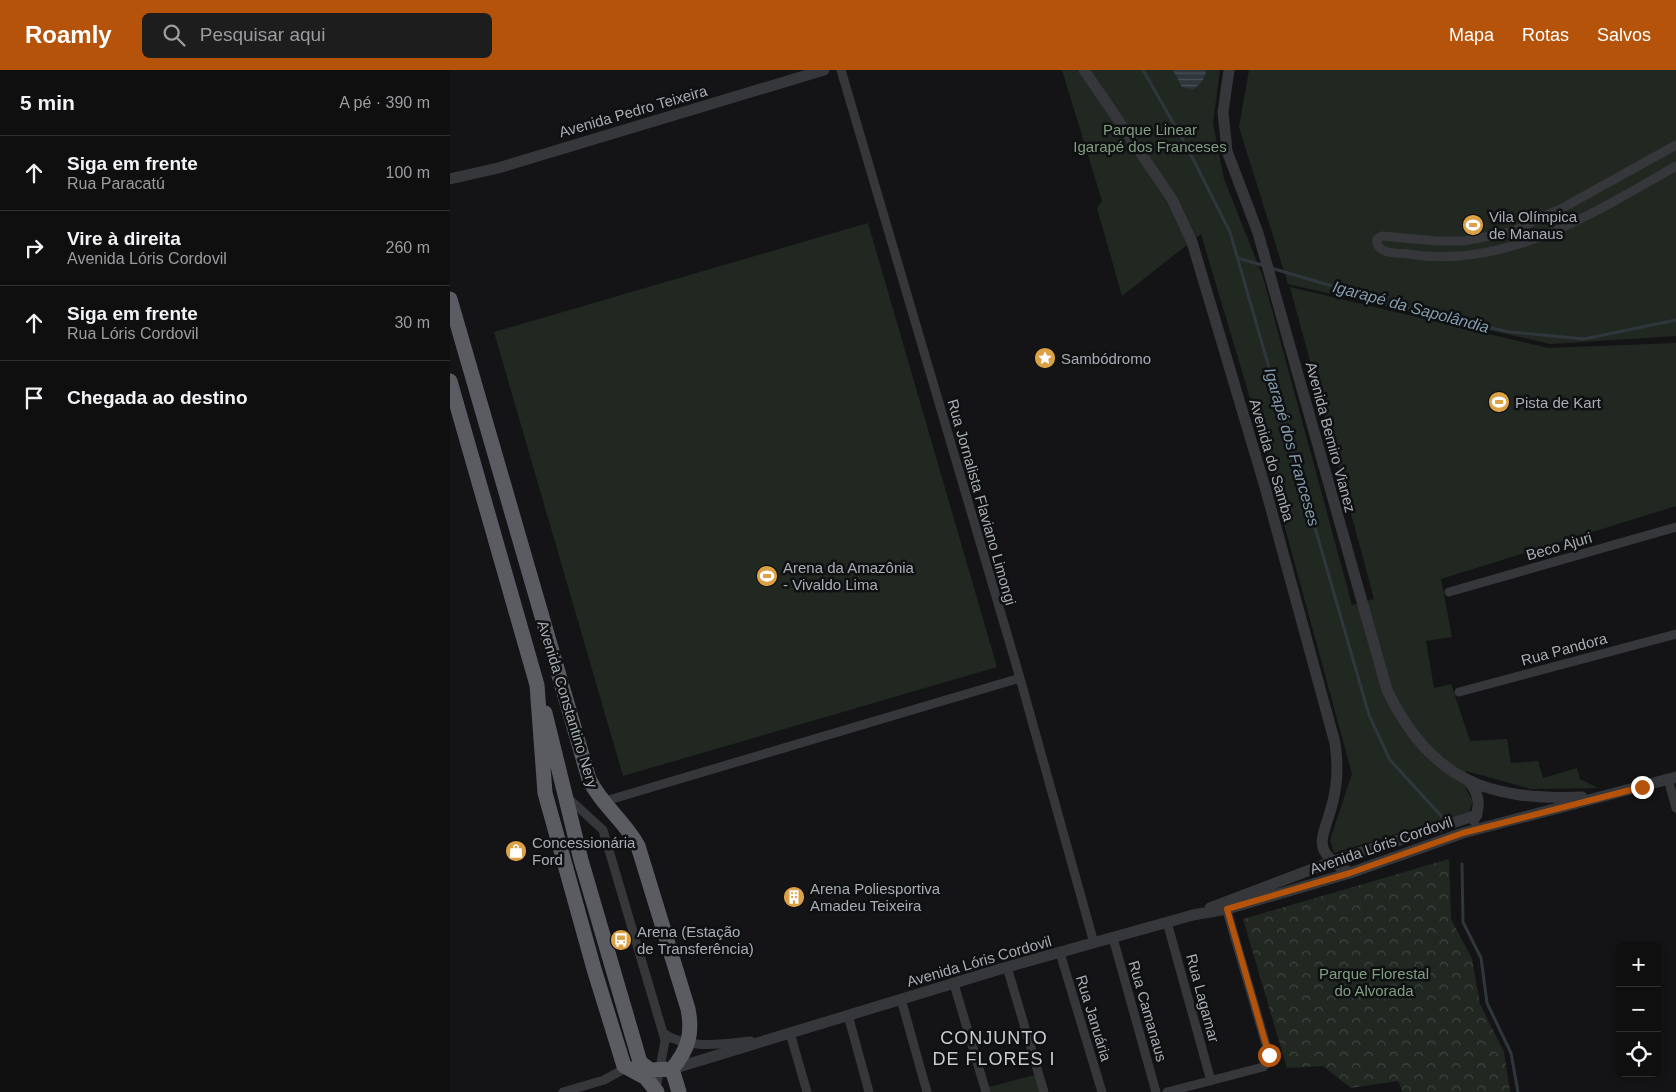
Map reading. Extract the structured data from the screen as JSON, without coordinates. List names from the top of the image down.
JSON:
{
  "streets": {
    "highway": ["Avenida Constantino Nery"],
    "street": [
      "Avenida Pedro Teixeira",
      "Avenida Bemiro Vianez",
      "Avenida do Samba",
      "Rua Jornalista Flaviano Limongi",
      "Beco Ajuri",
      "Rua Pandora",
      "Avenida Lóris Cordovil",
      "Rua Lagamar",
      "Rua Camanaus",
      "Rua Januária"
    ]
  },
  "crossings": [
    ["Avenida Bemiro Vianez", "Avenida Lóris Cordovil"],
    ["Avenida do Samba", "Avenida Lóris Cordovil"],
    ["Rua Jornalista Flaviano Limongi", "Avenida Lóris Cordovil"],
    ["Avenida Constantino Nery", "Avenida Lóris Cordovil"],
    ["Avenida Lóris Cordovil", "Rua Lagamar"],
    ["Avenida Lóris Cordovil", "Rua Camanaus"],
    ["Avenida Lóris Cordovil", "Rua Januária"]
  ],
  "districts": ["CONJUNTO DE FLORES I"],
  "water": ["Igarapé da Sapolândia", "Igarapé dos Franceses"],
  "parks": ["Parque Linear Igarapé dos Franceses", "Parque Florestal do Alvorada"],
  "places": {
    "sports": ["Vila Olímpica de Manaus", "Pista de Kart", "Arena da Amazônia - Vivaldo Lima"],
    "place": ["Sambódromo"],
    "shop": ["Concessionária Ford"],
    "building": ["Arena Poliesportiva Amadeu Teixeira"],
    "bus stop": ["Arena (Estação de Transferência)"]
  },
  "page": {
    "header": "Roamly",
    "search": "Pesquisar aqui",
    "nav": ["Mapa", "Rotas", "Salvos"],
    "heading": ["5 min", "A pé · 390 m"],
    "list": [
      ["Siga em frente", "Rua Paracatú", "100 m"],
      ["Vire à direita", "Avenida Lóris Cordovil", "260 m"],
      ["Siga em frente", "Rua Lóris Cordovil", "30 m"],
      "Chegada ao destino"
    ],
    "map_buttons": ["+", "−"]
  }
}
